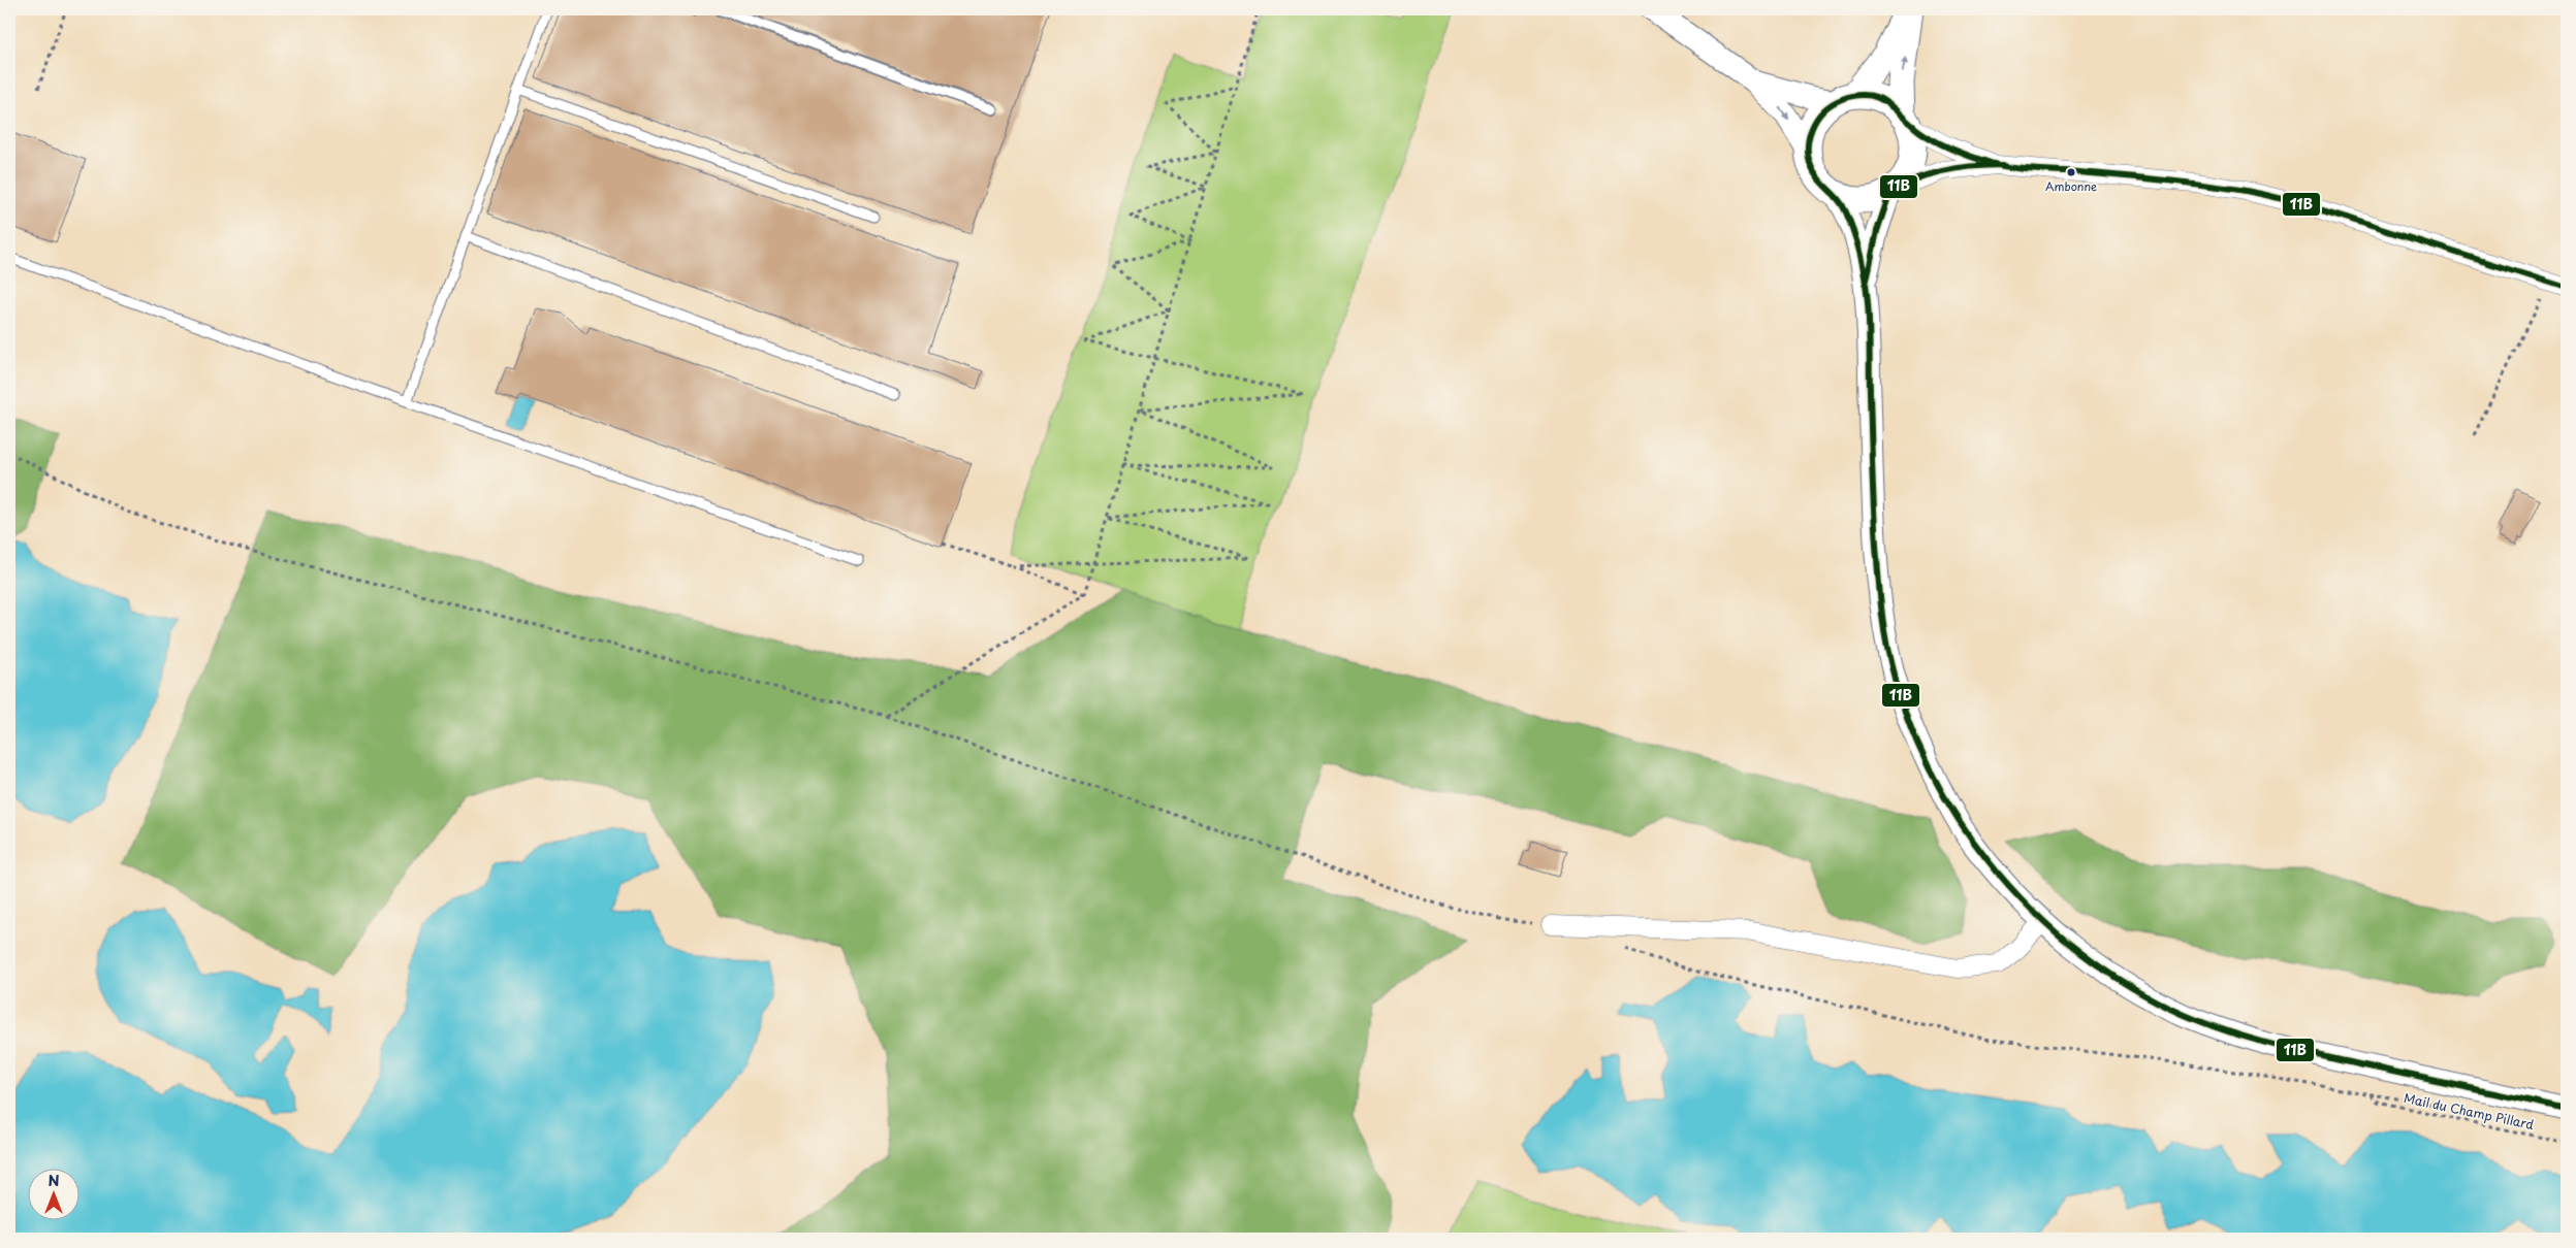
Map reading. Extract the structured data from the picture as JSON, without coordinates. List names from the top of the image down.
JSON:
{
  "streets": {
    "path": ["Mail du Champ Pillard"]
  },
  "places": ["Ambonne"],
  "lines": ["transit line 11B"],
  "north": "top"
}
